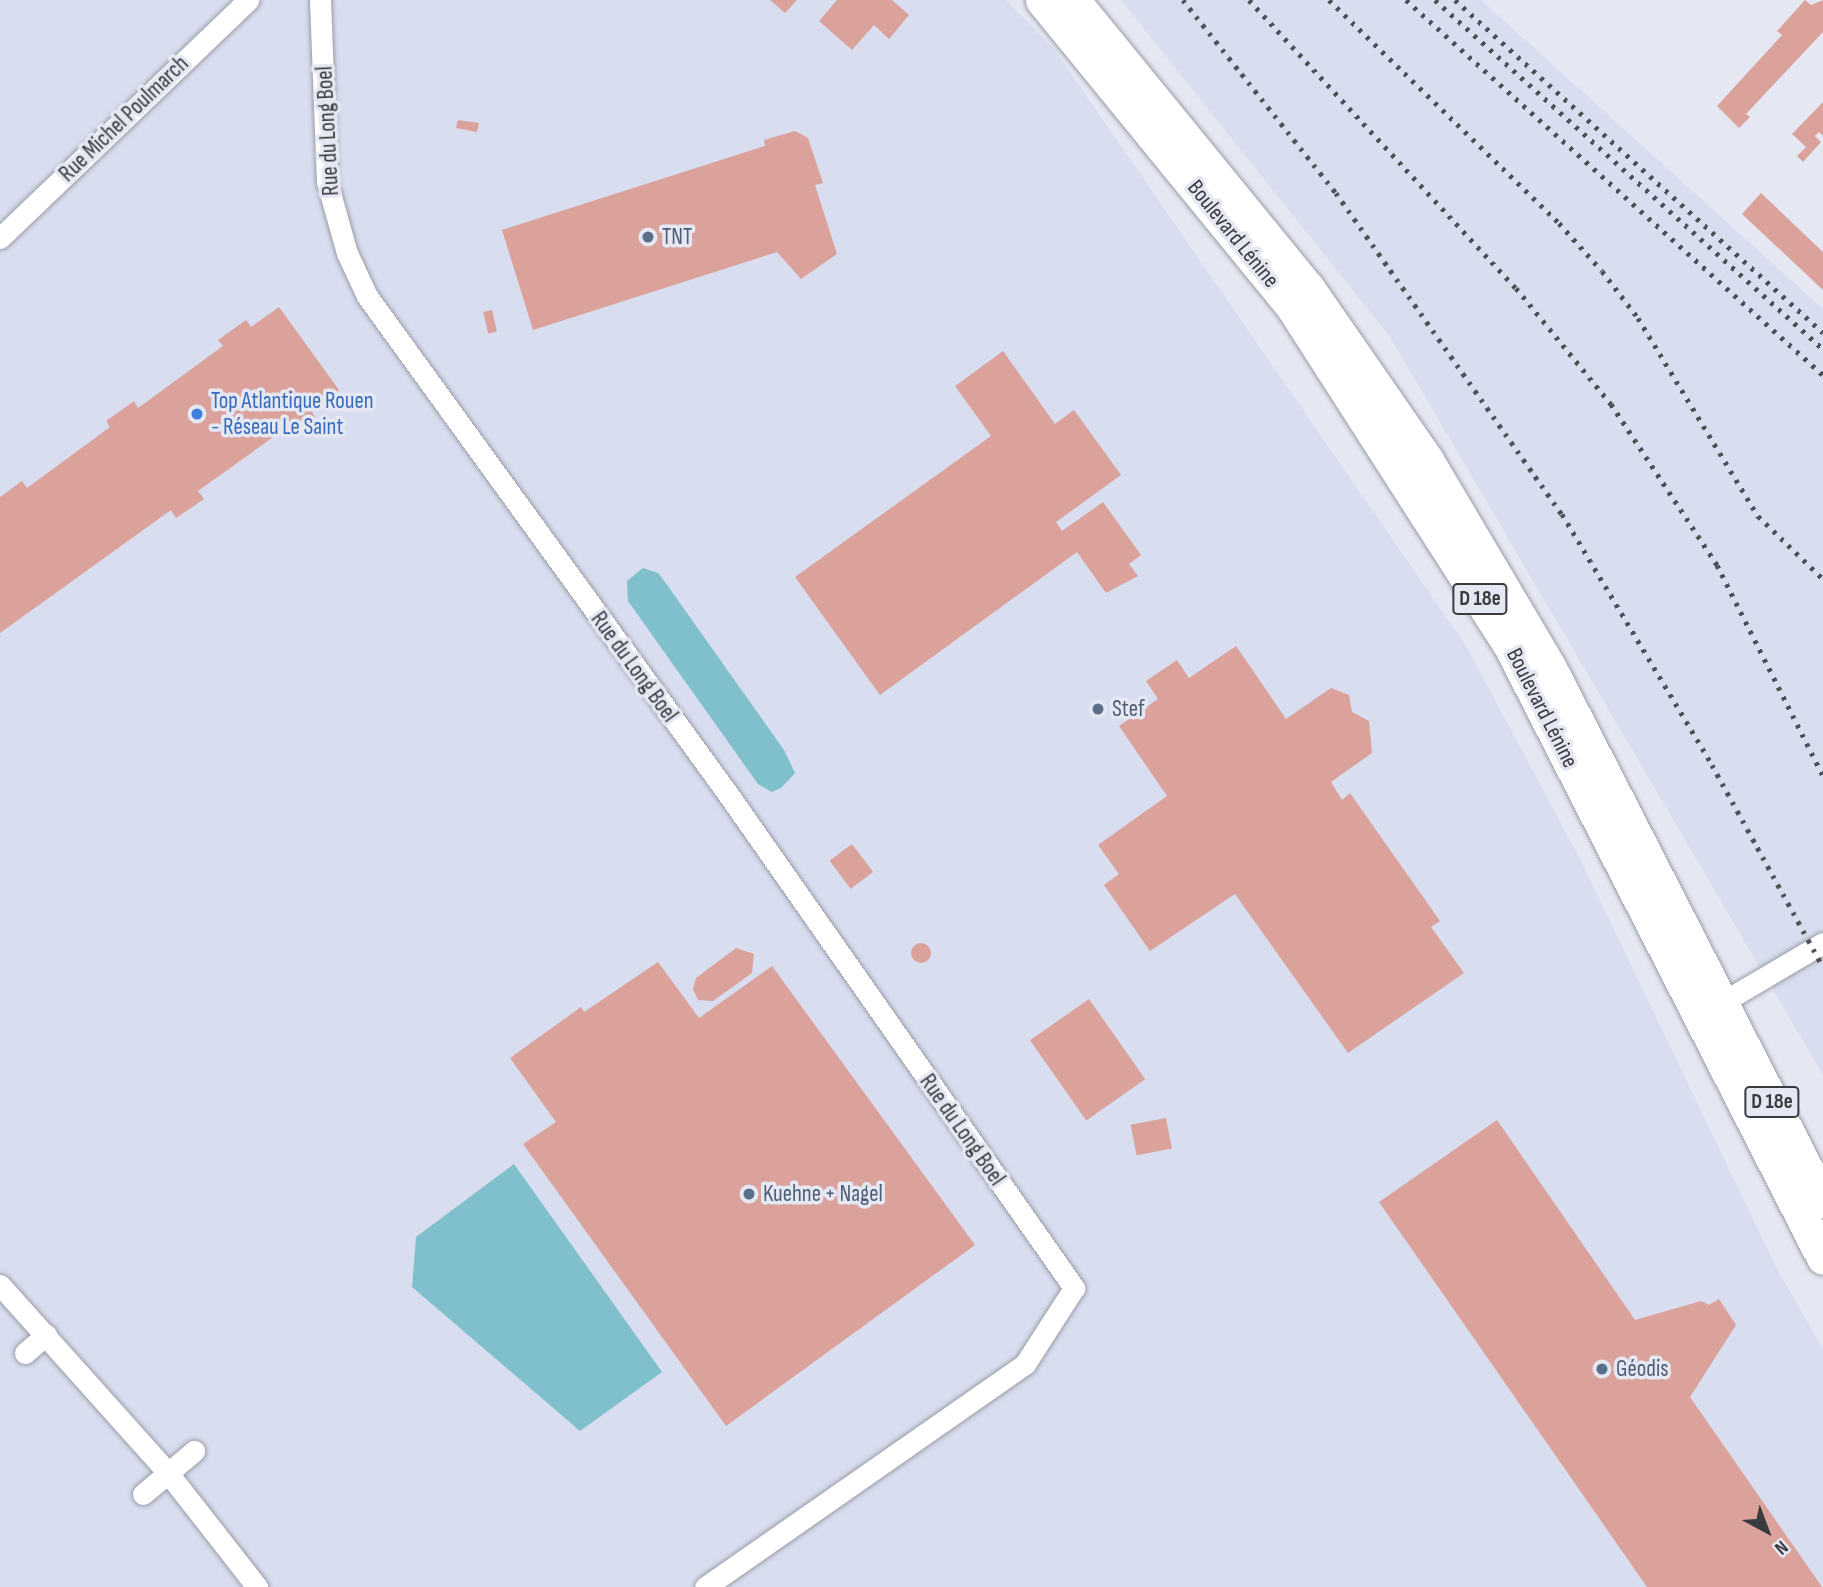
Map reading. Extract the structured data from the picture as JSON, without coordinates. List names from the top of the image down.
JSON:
{
  "streets": {
    "main road": ["Boulevard Lénine", "D 18e"],
    "street": ["Rue Michel Poulmarch", "Rue du Long Boel"]
  },
  "places": [
    "TNT",
    "Top Atlantique Rouen - Réseau Le Saint",
    "Stef",
    "Kuehne + Nagel",
    "Géodis"
  ],
  "north": "bottom right"
}
